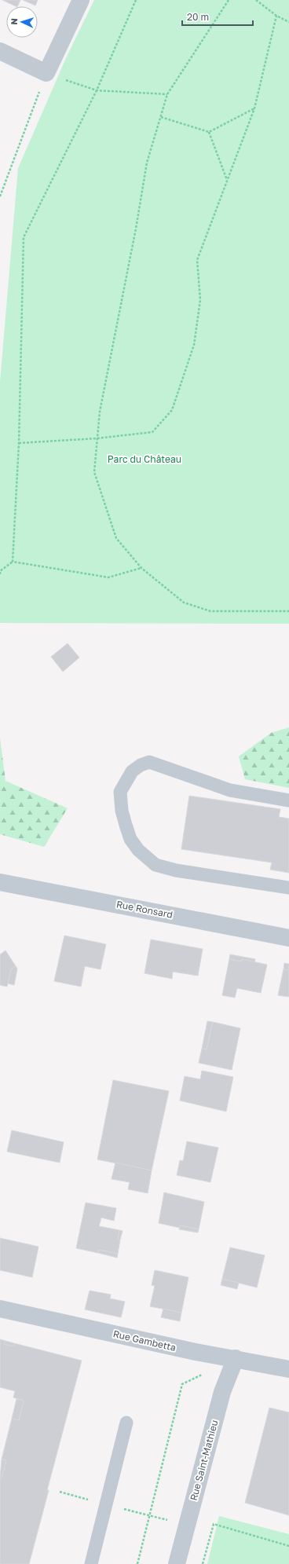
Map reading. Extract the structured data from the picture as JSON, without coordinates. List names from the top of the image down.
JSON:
{
  "streets": {
    "street": ["Rue Ronsard", "Rue Gambetta", "Rue Saint-Mathieu"]
  },
  "crossings": [
    ["Rue Gambetta", "Rue Saint-Mathieu"]
  ],
  "parks": ["Parc du Château"],
  "scale_bar": "20 m",
  "north": "left"
}
